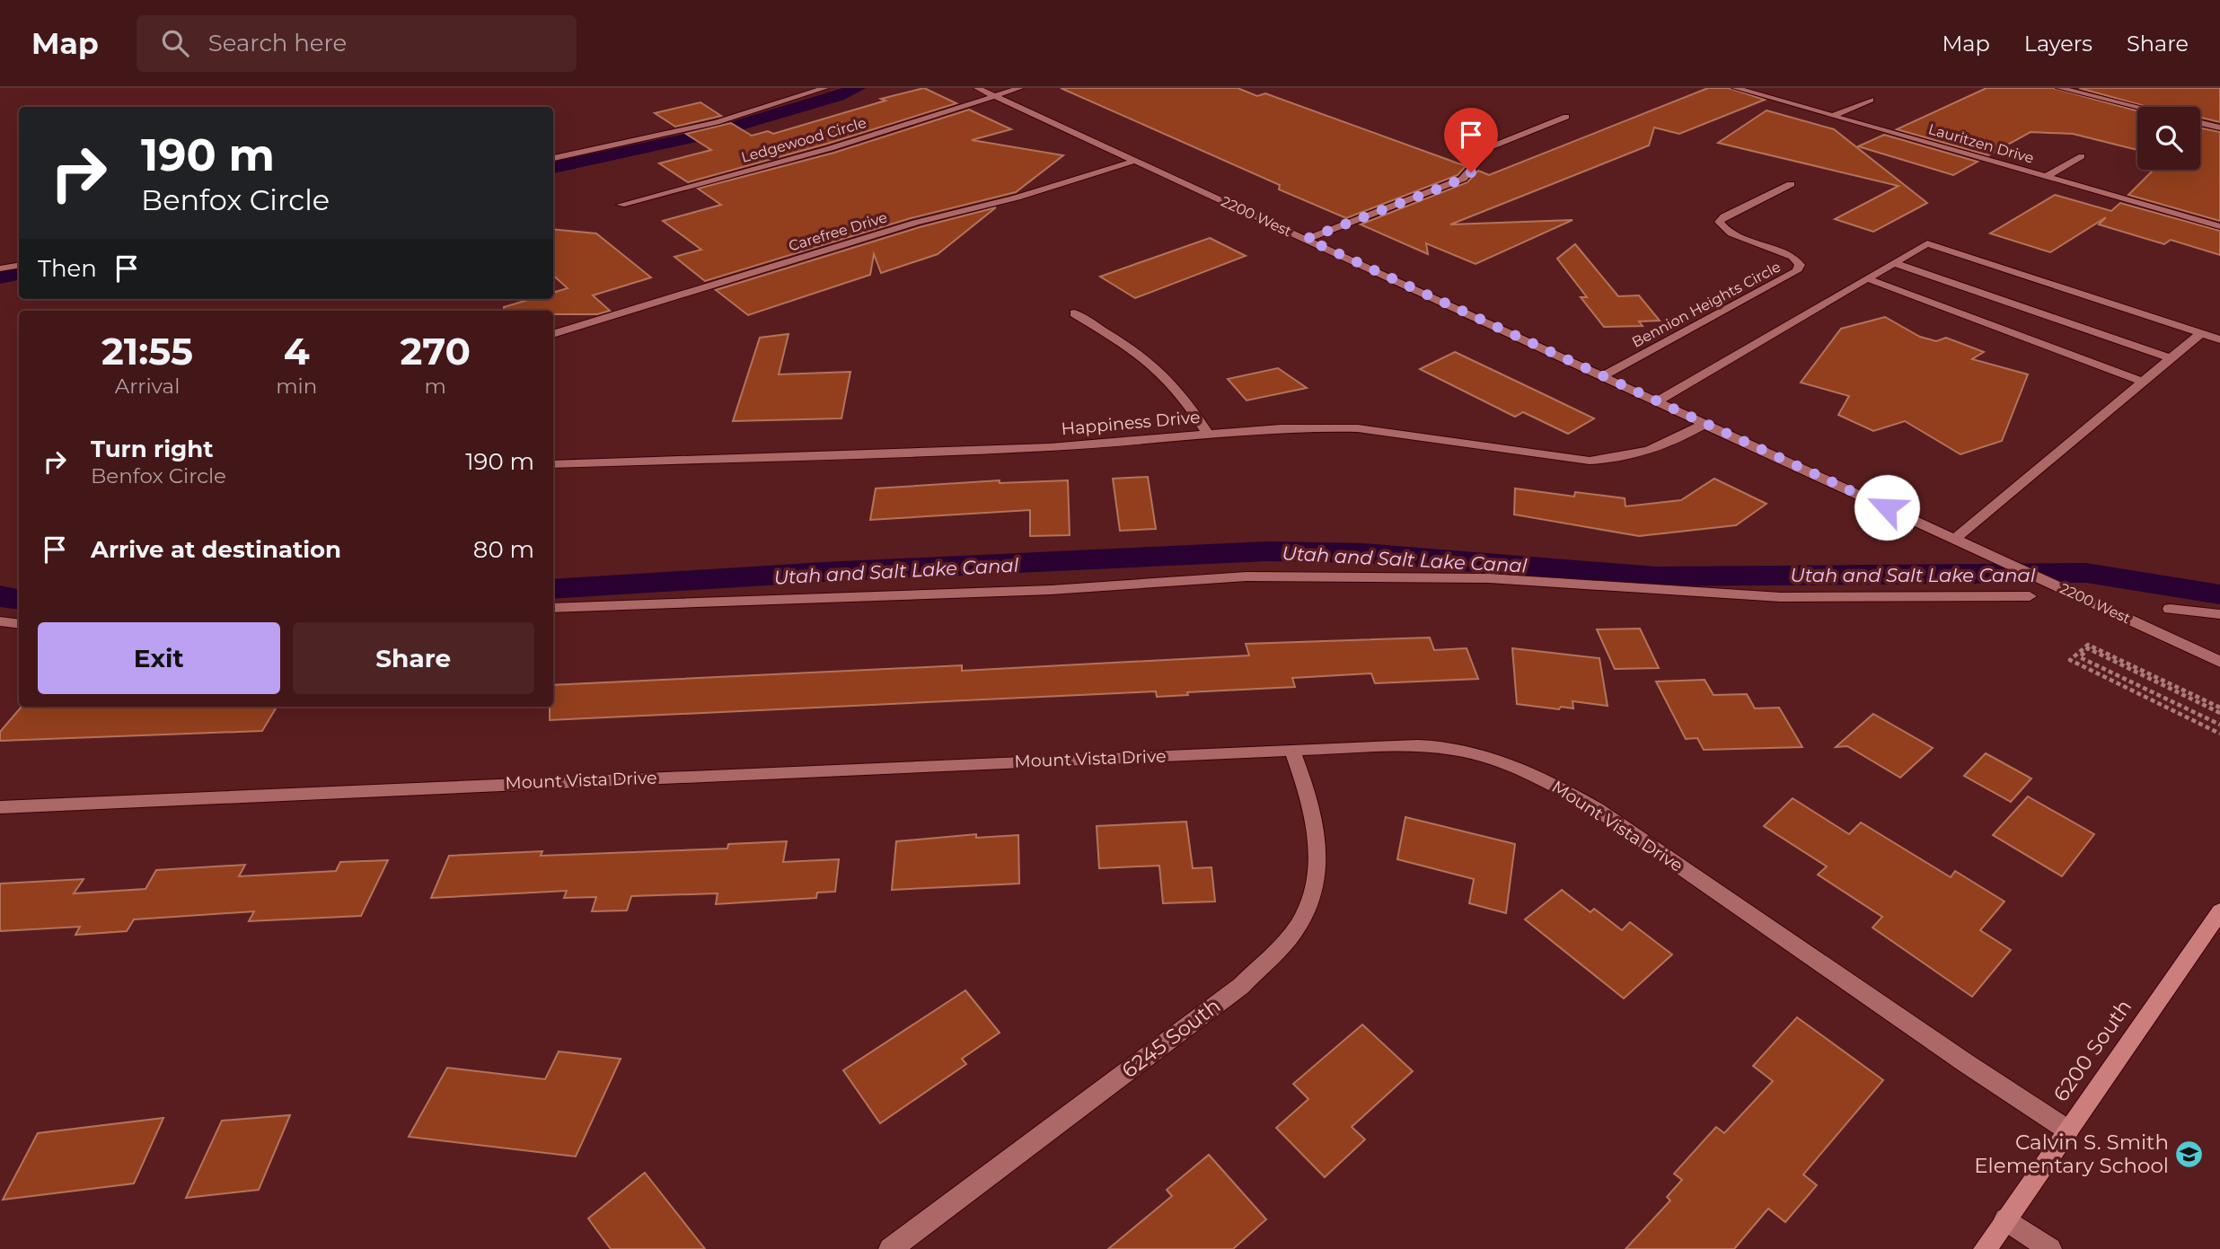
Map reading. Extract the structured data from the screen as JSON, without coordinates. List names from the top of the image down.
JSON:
{
  "streets": {
    "main road": ["6200 South"],
    "street": [
      "Ledgewood Circle",
      "Lauritzen Drive",
      "2200 West",
      "Carefree Drive",
      "Bennion Heights Circle",
      "Happiness Drive",
      "Mount Vista Drive",
      "6245 South"
    ]
  },
  "crossings": [
    ["Ledgewood Circle", "2200 West"],
    ["2200 West", "Carefree Drive"],
    ["2200 West", "Bennion Heights Circle"],
    ["2200 West", "Happiness Drive"],
    ["Mount Vista Drive", "6245 South"],
    ["Mount Vista Drive", "6200 South"]
  ],
  "water": ["Utah and Salt Lake Canal"],
  "places": {
    "school or university": ["Calvin S. Smith Elementary School"]
  },
  "page": {
    "header": "Map",
    "search": "Search here",
    "nav": ["Map", "Layers", "Share"],
    "turn": ["190 m", "Benfox Circle"],
    "then": "Then",
    "eta": [
      "21:55",
      "Arrival",
      "4",
      "min",
      "270",
      "m"
    ],
    "list": [
      {
        "name": "Turn right",
        "note": "Benfox Circle",
        "value": "190 m"
      },
      {
        "name": "Arrive at destination",
        "value": "80 m"
      }
    ],
    "buttons": ["Exit", "Share"]
  }
}
